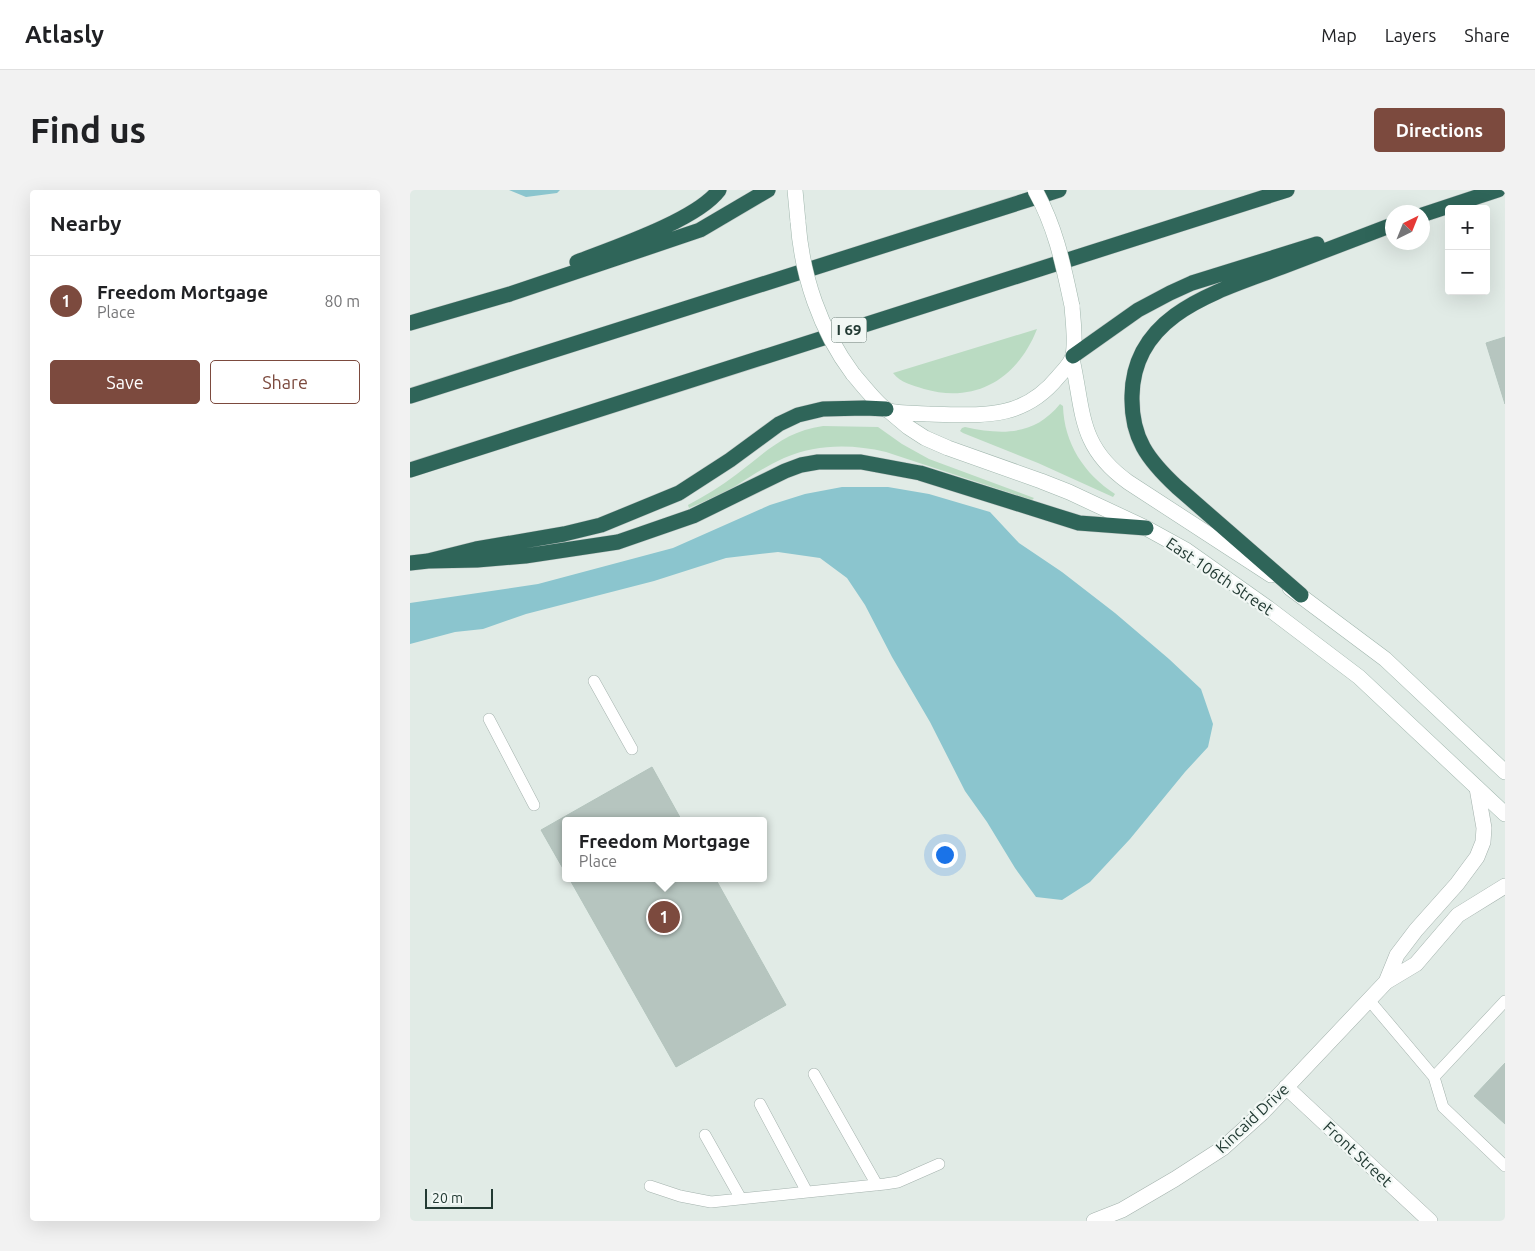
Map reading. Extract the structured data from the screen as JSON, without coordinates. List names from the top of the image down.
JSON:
{
  "streets": {
    "highway": ["I 69"],
    "main road": ["East 106th Street", "Kincaid Drive", "Front Street"]
  },
  "crossings": [
    ["East 106th Street", "Kincaid Drive"],
    ["Kincaid Drive", "Front Street"]
  ],
  "scale_bar": "20 m",
  "north": "top right",
  "page": {
    "header": "Atlasly",
    "nav": ["Map", "Layers", "Share"],
    "buttons": [
      "Directions",
      ["Save", "Share"]
    ],
    "title": "Find us",
    "heading": "Nearby",
    "map_buttons": ["+", "−"],
    "list": [
      {
        "mark": "1",
        "name": "Freedom Mortgage",
        "note": "Place",
        "value": "80 m"
      }
    ],
    "popup": ["Freedom Mortgage", "Place"],
    "pins": "1",
    "scale": "20 m"
  }
}
